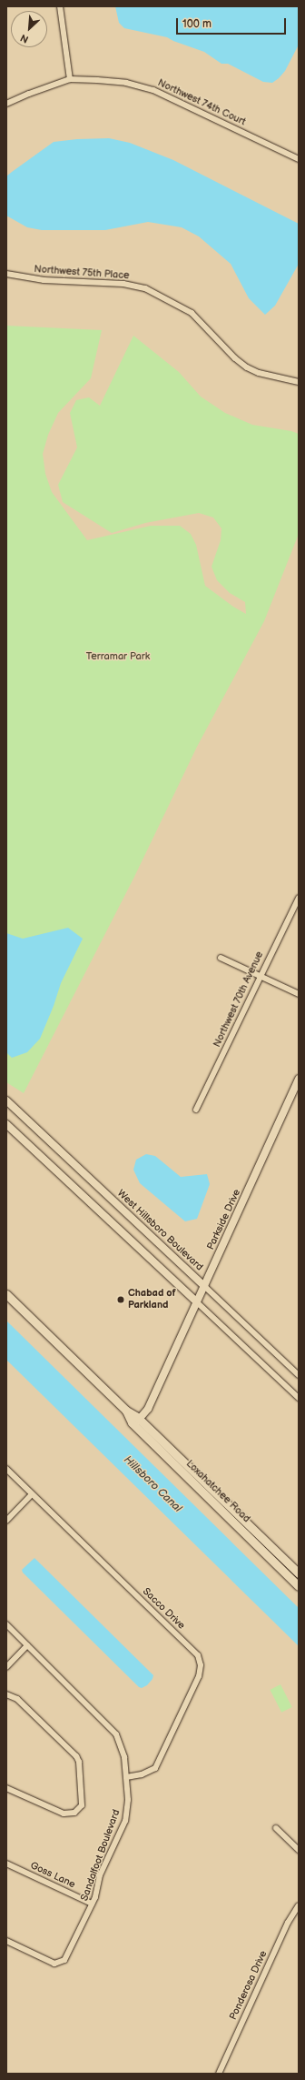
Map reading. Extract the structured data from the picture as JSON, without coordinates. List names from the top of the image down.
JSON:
{
  "streets": {
    "main road": ["Loxahatchee Road"],
    "street": [
      "Northwest 74th Court",
      "Northwest 75th Place",
      "Northwest 70th Avenue",
      "Parkside Drive",
      "West Hillsboro Boulevard",
      "Sacco Drive",
      "Sandalfoot Boulevard",
      "Goss Lane",
      "Ponderosa Drive"
    ]
  },
  "crossings": [
    ["Parkside Drive", "West Hillsboro Boulevard"],
    ["Parkside Drive", "Loxahatchee Road"],
    ["Sacco Drive", "Sandalfoot Boulevard"],
    ["Sandalfoot Boulevard", "Goss Lane"]
  ],
  "water": ["Hillsboro Canal"],
  "parks": ["Terramar Park"],
  "places": ["Chabad of Parkland"],
  "scale_bar": "100 m",
  "north": "bottom left"
}
